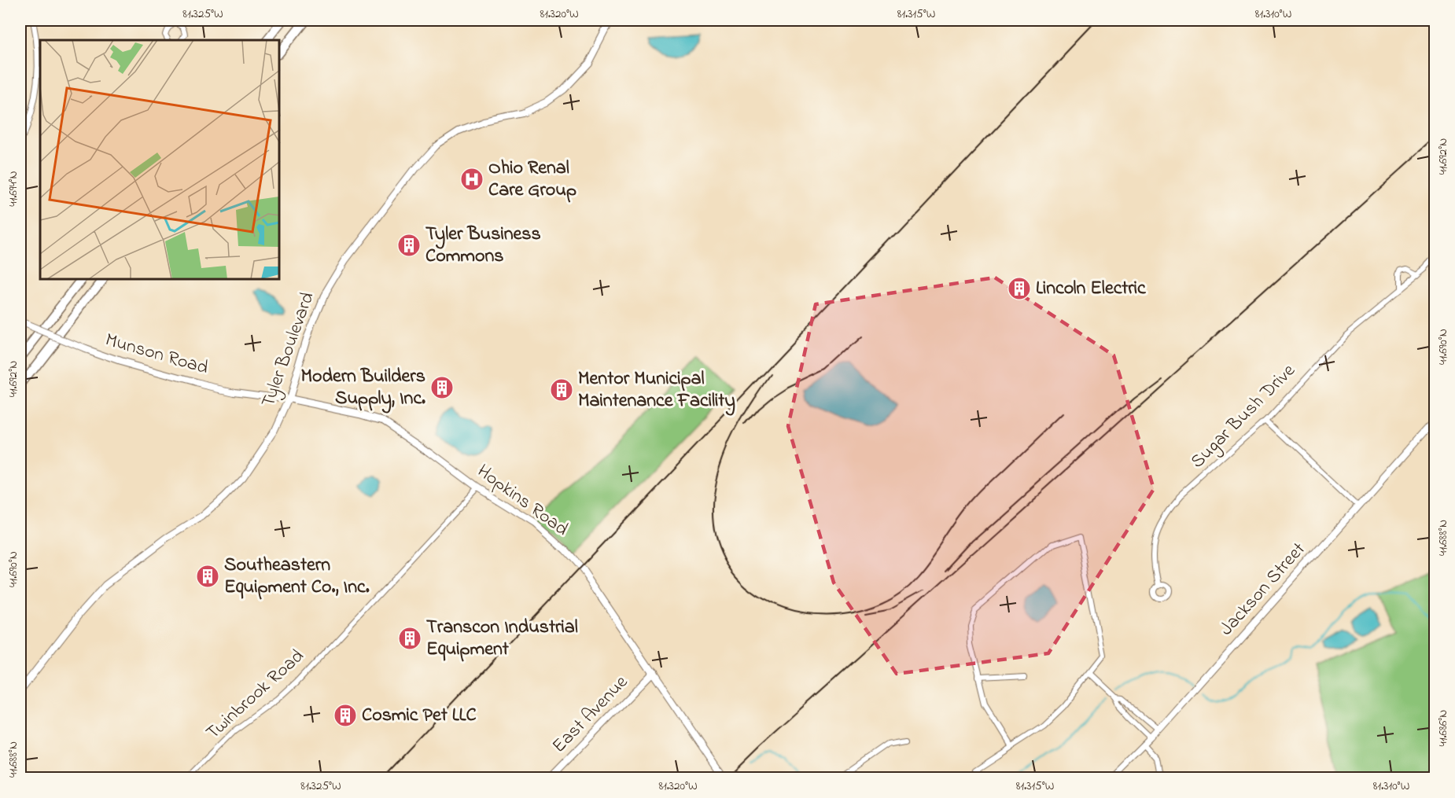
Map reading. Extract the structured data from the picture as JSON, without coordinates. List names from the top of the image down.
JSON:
{
  "streets": {
    "street": [
      "Tyler Boulevard",
      "Munson Road",
      "Sugar Bush Drive",
      "Hopkins Road",
      "Jackson Street",
      "Twinbrook Road",
      "East Avenue"
    ]
  },
  "crossings": [
    ["Tyler Boulevard", "Munson Road"],
    ["Tyler Boulevard", "Hopkins Road"],
    ["Munson Road", "Hopkins Road"],
    ["Hopkins Road", "Twinbrook Road"],
    ["Hopkins Road", "East Avenue"]
  ],
  "places": {
    "hospital": ["Ohio Renal Care Group"],
    "building": [
      "Tyler Business Commons",
      "Lincoln Electric",
      "Modern Builders Supply, Inc.",
      "Mentor Municipal Maintenance Facility",
      "Southeastern Equipment Co., Inc.",
      "Transcon Industrial Equipment",
      "Cosmic Pet LLC"
    ]
  },
  "coordinates": [
    "81.325°W",
    "81.320°W",
    "81.315°W",
    "81.310°W",
    "41.692°N",
    "41.694°N",
    "41.690°N",
    "41.688°N",
    "41.686°N"
  ]
}
